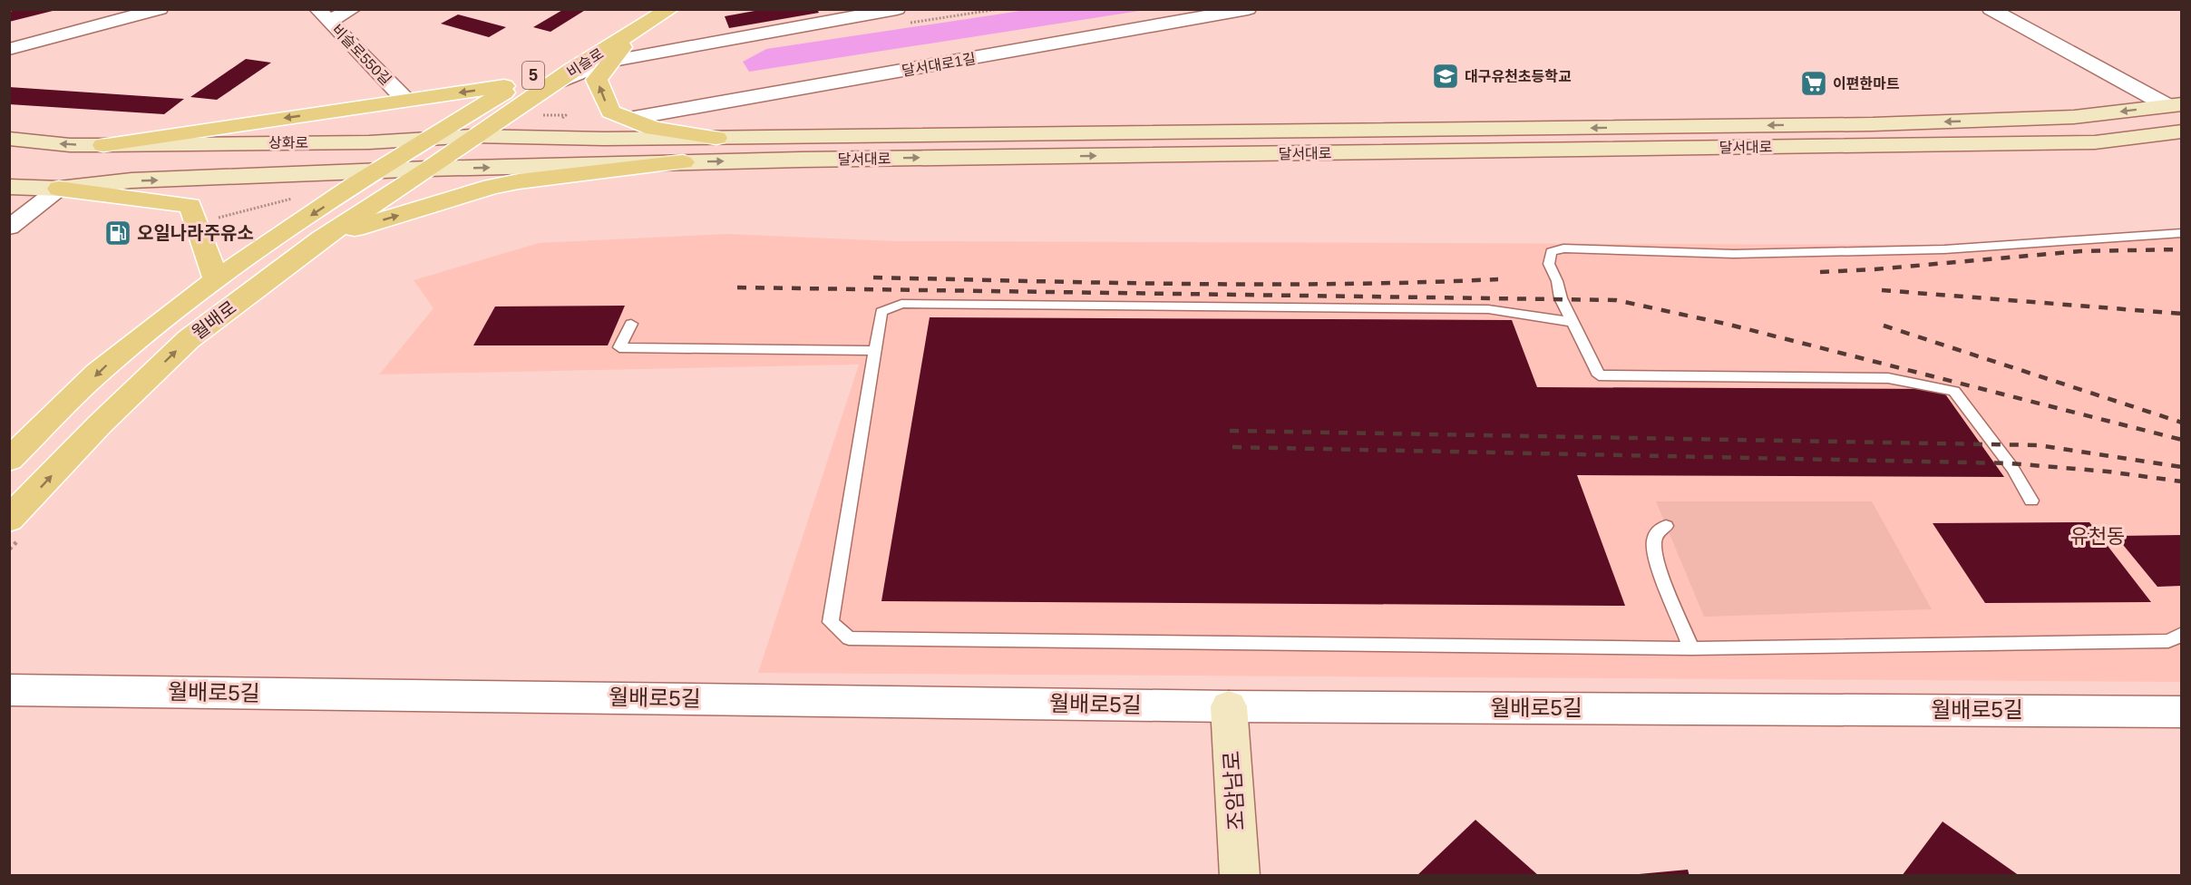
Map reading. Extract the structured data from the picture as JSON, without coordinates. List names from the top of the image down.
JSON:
{
  "streets": {
    "main road": [
      "비슬로",
      "5",
      "상화로",
      "달서대로",
      "월배로",
      "조암남로"
    ],
    "street": ["비슬로550길", "달서대로1길", "월배로5길"]
  },
  "crossings": [
    ["비슬로", "상화로"],
    ["비슬로", "월배로"],
    ["상화로", "달서대로"],
    ["상화로", "월배로"],
    ["달서대로", "월배로"],
    ["월배로5길", "조암남로"]
  ],
  "districts": ["유천동"],
  "places": {
    "school or university": ["대구유천초등학교"],
    "supermarket": ["이편한마트"],
    "fuel station": ["오일나라주유소"]
  }
}
